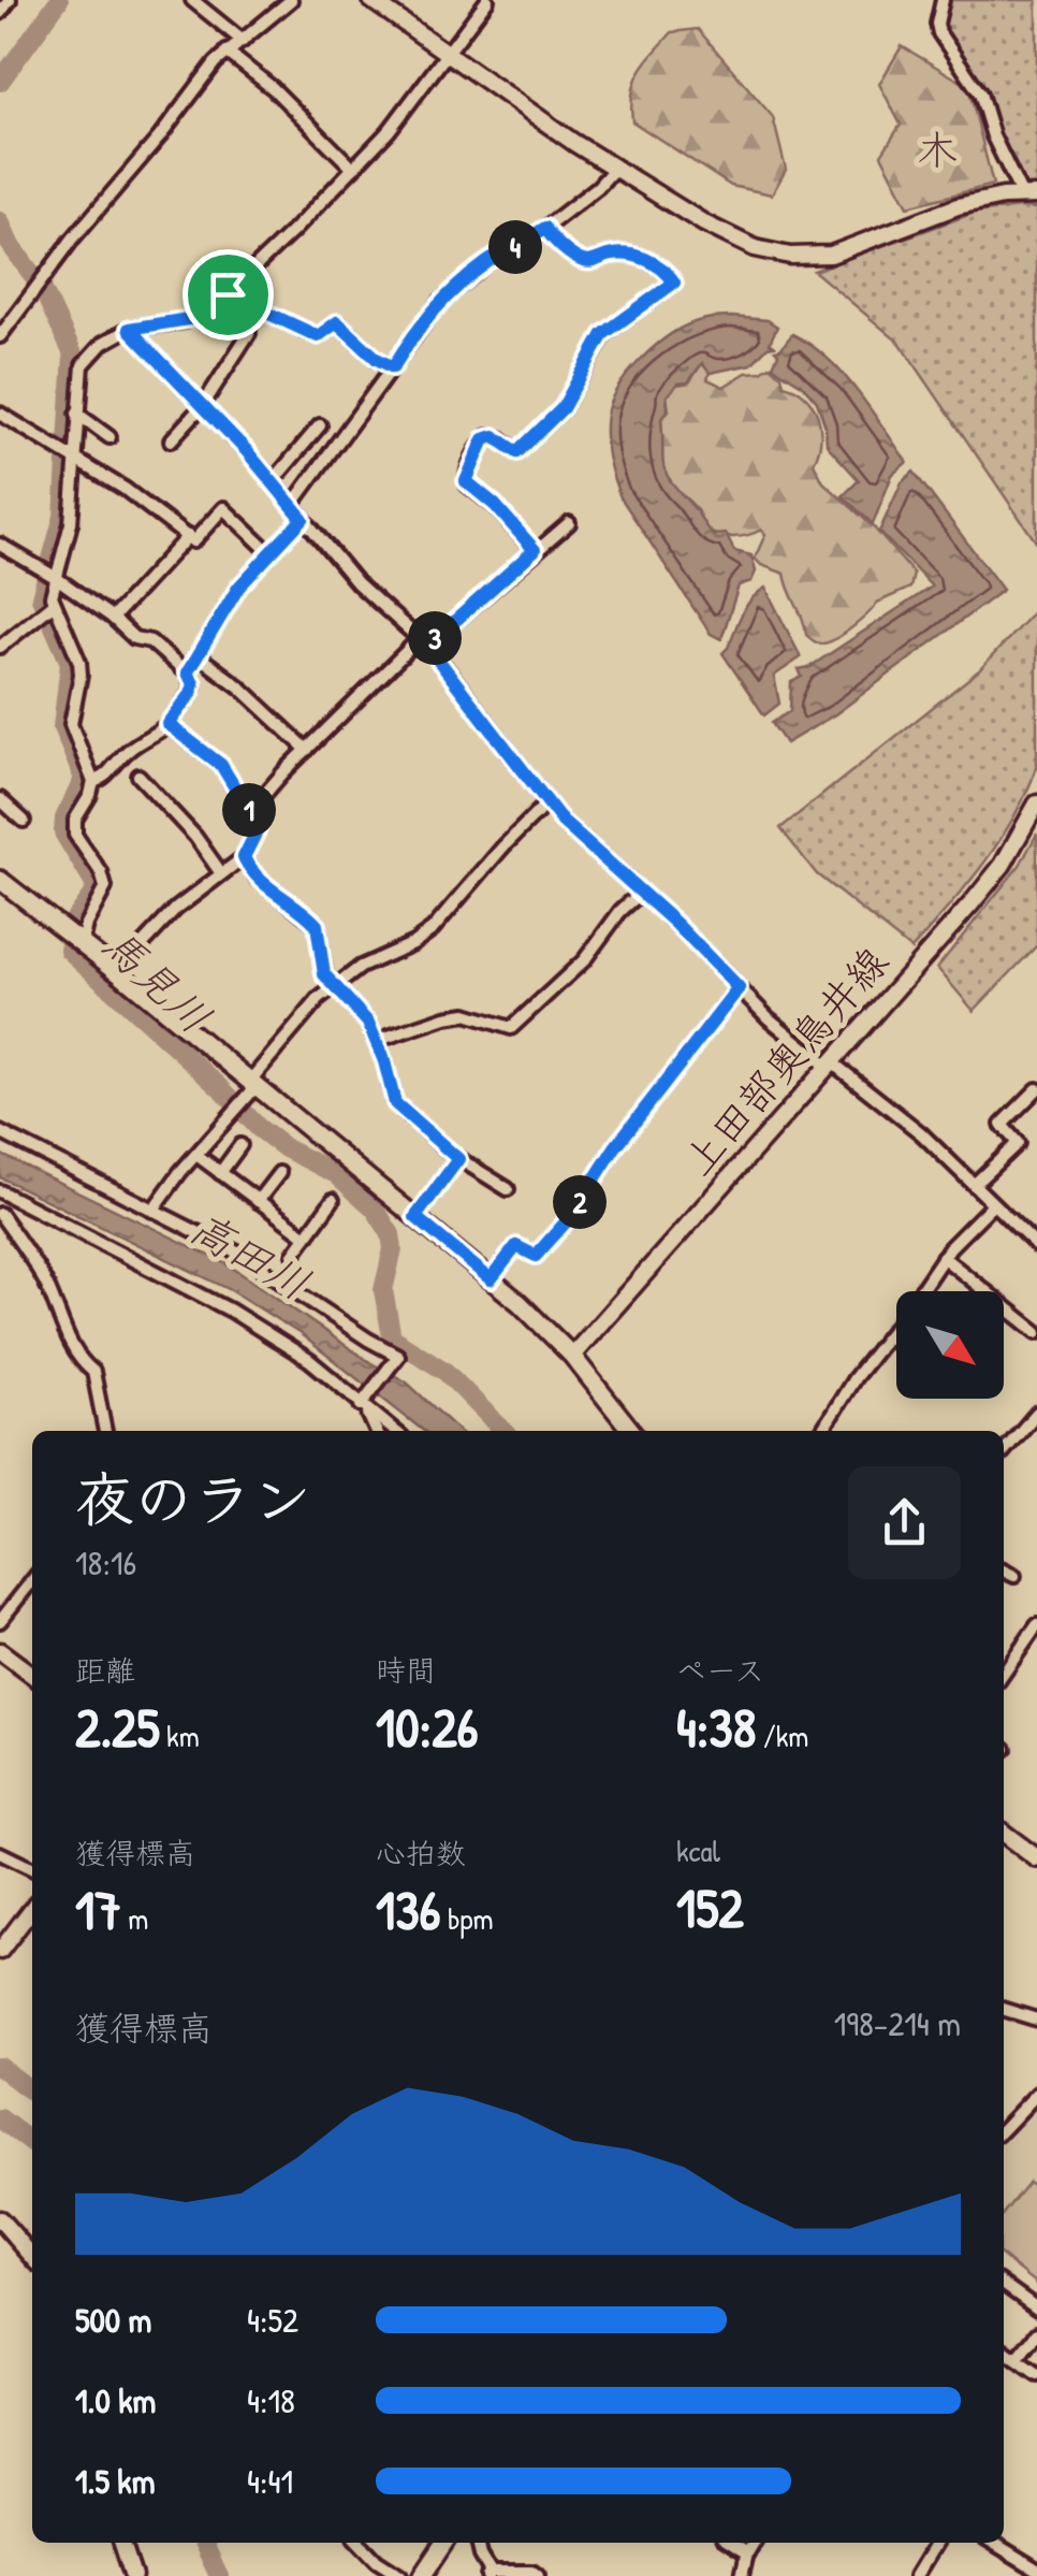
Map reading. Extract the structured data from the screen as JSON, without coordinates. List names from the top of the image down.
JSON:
{
  "streets": {
    "main road": ["上田部奥鳥井線"]
  },
  "water": ["馬見川", "高田川"],
  "parks": ["木"],
  "north": "bottom right",
  "page": {
    "pins": [
      "4",
      "3",
      "1",
      "2"
    ],
    "heading": ["夜のラン", "18:16"],
    "stats": [
      ["距離", "2.25 km"],
      ["時間", "10:26"],
      ["ペース", "4:38 /km"],
      ["獲得標高", "17 m"],
      ["心拍数", "136 bpm"],
      ["kcal", "152"]
    ],
    "chart": ["獲得標高", "198–214 m"],
    "list": [
      {
        "name": "500 m",
        "note": "4:52"
      },
      {
        "name": "1.0 km",
        "note": "4:18"
      },
      {
        "name": "1.5 km",
        "note": "4:41"
      }
    ]
  }
}
